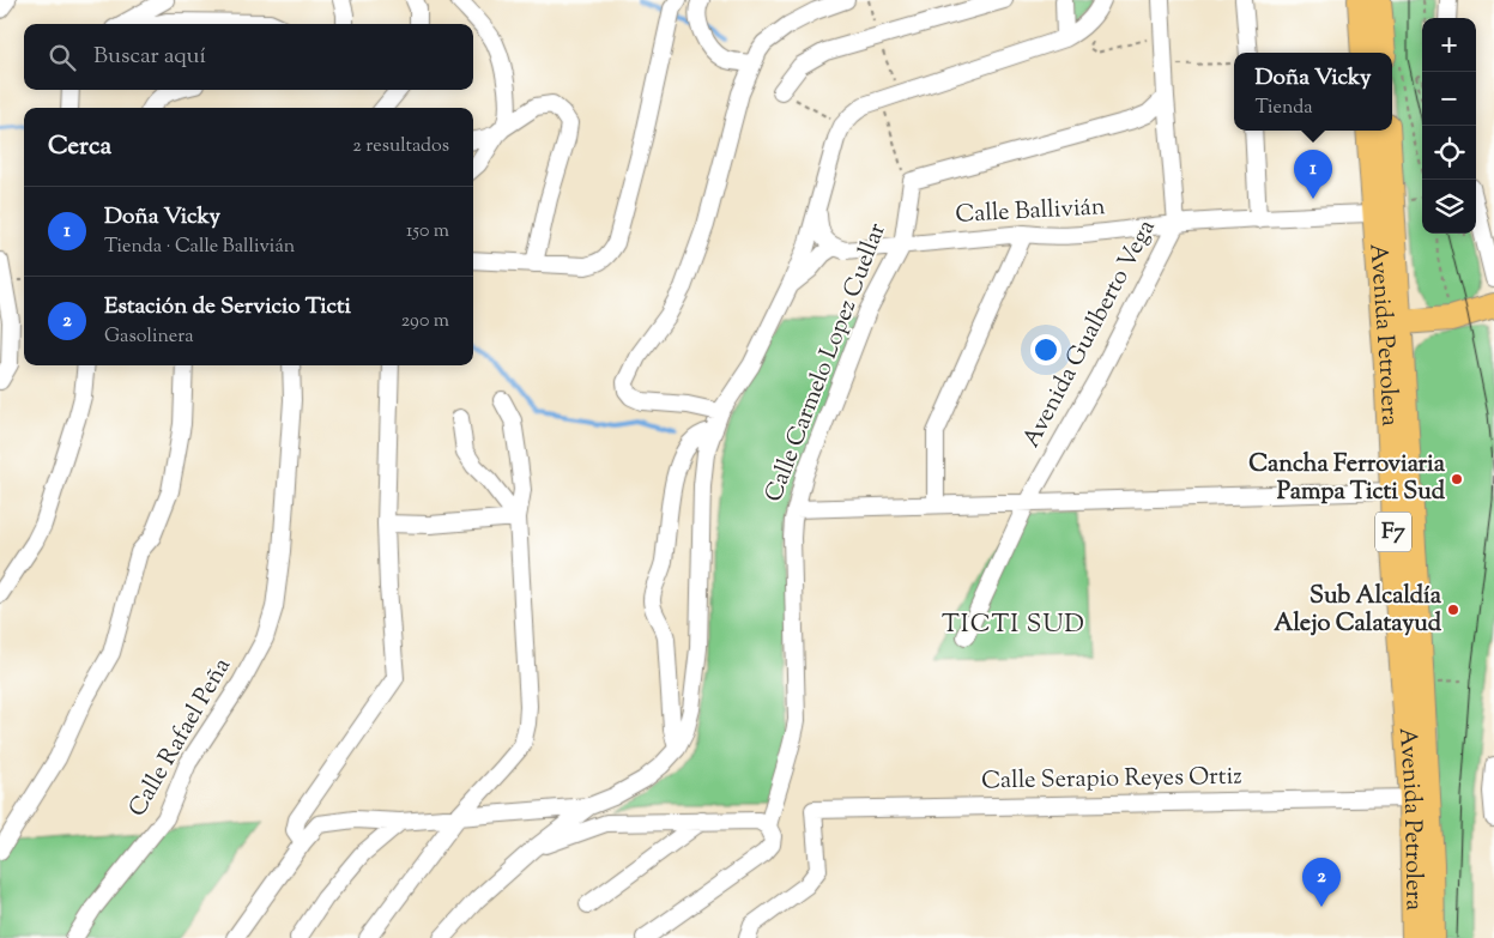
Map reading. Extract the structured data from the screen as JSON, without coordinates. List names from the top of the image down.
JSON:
{
  "streets": {
    "highway": ["Avenida Petrolera", "F7"],
    "street": [
      "Calle Ballivián",
      "Avenida Gualberto Vega",
      "Calle Carmelo Lopez Cuellar",
      "Calle Rafael Peña",
      "Calle Serapio Reyes Ortiz"
    ]
  },
  "crossings": [
    ["Calle Ballivián", "Avenida Gualberto Vega"],
    ["Calle Ballivián", "Avenida Petrolera"],
    ["Calle Ballivián", "Calle Carmelo Lopez Cuellar"],
    ["Avenida Petrolera", "Calle Serapio Reyes Ortiz"]
  ],
  "districts": ["TICTI SUD"],
  "places": ["Cancha Ferroviaria Pampa Ticti Sud", "Sub Alcaldía Alejo Calatayud"],
  "page": {
    "map_buttons": ["+", "−"],
    "search": "Buscar aquí",
    "popup": ["Doña Vicky", "Tienda"],
    "heading": ["Cerca", "2 resultados"],
    "pins": ["1", "2"],
    "list": [
      {
        "mark": "1",
        "name": "Doña Vicky",
        "note": "Tienda · Calle Ballivián",
        "value": "150 m"
      },
      {
        "mark": "2",
        "name": "Estación de Servicio Ticti",
        "note": "Gasolinera",
        "value": "290 m"
      }
    ]
  }
}
